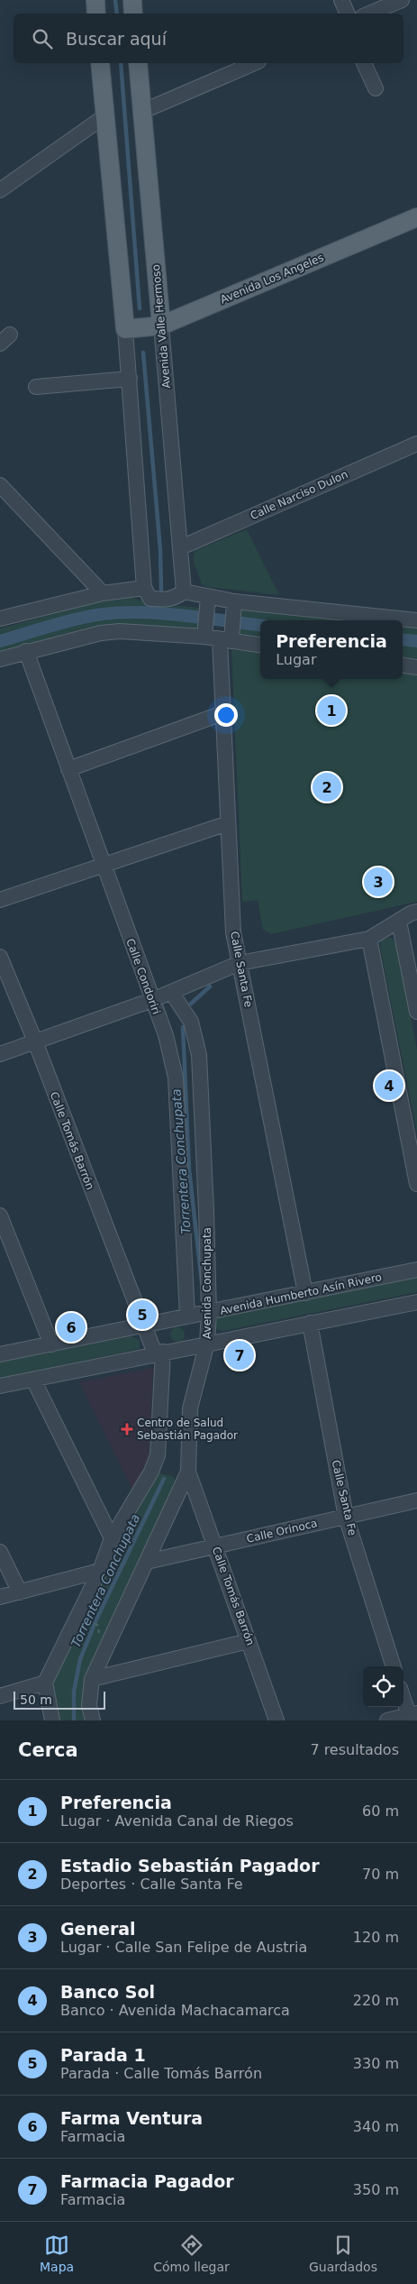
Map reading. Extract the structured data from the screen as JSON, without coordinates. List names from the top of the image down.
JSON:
{
  "streets": {
    "main road": ["Avenida Los Angeles", "Avenida Valle Hermoso"],
    "street": [
      "Calle Narciso Dulon",
      "Calle Santa Fe",
      "Calle Condoriri",
      "Calle Tomás Barrón",
      "Avenida Conchupata",
      "Avenida Humberto Asín Rivero",
      "Calle Orinoca"
    ]
  },
  "crossings": [
    ["Avenida Los Angeles", "Avenida Valle Hermoso"],
    ["Avenida Valle Hermoso", "Calle Narciso Dulon"],
    ["Calle Santa Fe", "Avenida Humberto Asín Rivero"],
    ["Calle Santa Fe", "Calle Orinoca"],
    ["Calle Condoriri", "Avenida Humberto Asín Rivero"],
    ["Calle Tomás Barrón", "Avenida Conchupata"],
    ["Calle Tomás Barrón", "Avenida Humberto Asín Rivero"],
    ["Calle Tomás Barrón", "Calle Orinoca"],
    ["Avenida Conchupata", "Avenida Humberto Asín Rivero"],
    ["Avenida Conchupata", "Calle Orinoca"]
  ],
  "water": ["Torrentera Conchupata"],
  "places": {
    "health": ["Centro de Salud Sebastián Pagador"]
  },
  "scale_bar": "50 m",
  "page": {
    "search": "Buscar aquí",
    "popup": ["Preferencia", "Lugar"],
    "pins": [
      "1",
      "2",
      "3",
      "4",
      "5",
      "6",
      "7"
    ],
    "scale": "50 m",
    "heading": ["Cerca", "7 resultados"],
    "list": [
      {
        "mark": "1",
        "name": "Preferencia",
        "note": "Lugar · Avenida Canal de Riegos",
        "value": "60 m"
      },
      {
        "mark": "2",
        "name": "Estadio Sebastián Pagador",
        "note": "Deportes · Calle Santa Fe",
        "value": "70 m"
      },
      {
        "mark": "3",
        "name": "General",
        "note": "Lugar · Calle San Felipe de Austria",
        "value": "120 m"
      },
      {
        "mark": "4",
        "name": "Banco Sol",
        "note": "Banco · Avenida Machacamarca",
        "value": "220 m"
      },
      {
        "mark": "5",
        "name": "Parada 1",
        "note": "Parada · Calle Tomás Barrón",
        "value": "330 m"
      },
      {
        "mark": "6",
        "name": "Farma Ventura",
        "note": "Farmacia",
        "value": "340 m"
      },
      {
        "mark": "7",
        "name": "Farmacia Pagador",
        "note": "Farmacia",
        "value": "350 m"
      }
    ],
    "nav": ["Mapa", "Cómo llegar", "Guardados"]
  }
}
